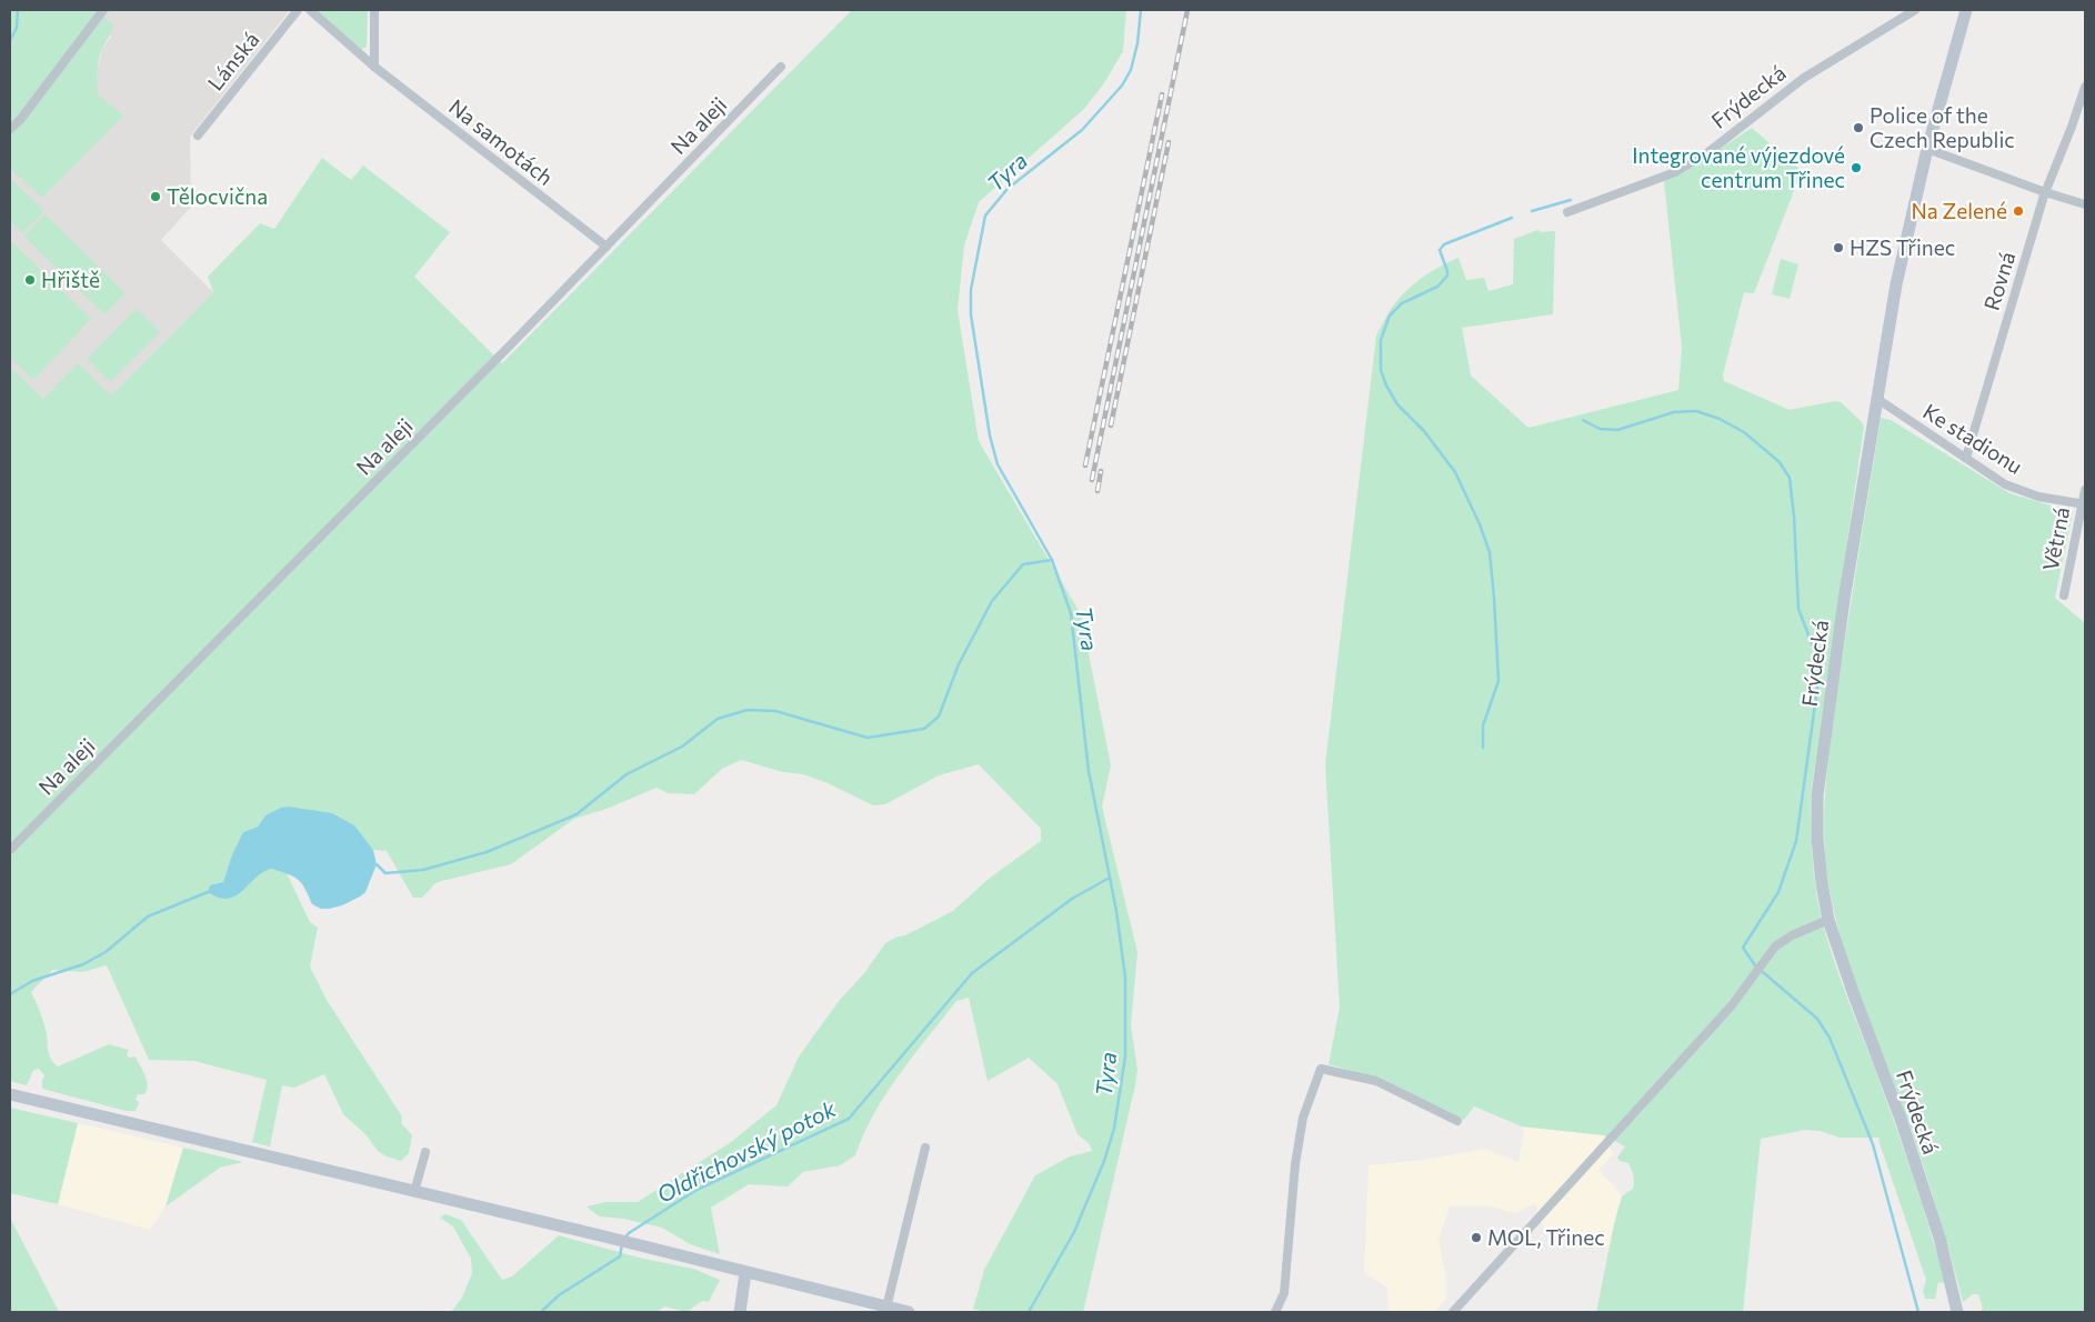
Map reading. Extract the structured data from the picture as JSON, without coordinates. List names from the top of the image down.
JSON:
{
  "streets": {
    "main road": ["Frýdecká"],
    "street": [
      "Lánská",
      "Na aleji",
      "Na samotách",
      "Rovná",
      "Ke stadionu",
      "Větrná"
    ]
  },
  "crossings": [
    ["Frýdecká", "Ke stadionu"],
    ["Na aleji", "Na samotách"],
    ["Rovná", "Ke stadionu"],
    ["Ke stadionu", "Větrná"]
  ],
  "water": ["Tyra", "Oldřichovský potok"],
  "places": [
    "Police of the Czech Republic",
    "Integrované výjezdové centrum Třinec",
    "Tělocvična",
    "Na Zelené",
    "HZS Třinec",
    "Hřiště",
    "MOL, Třinec"
  ]
}
